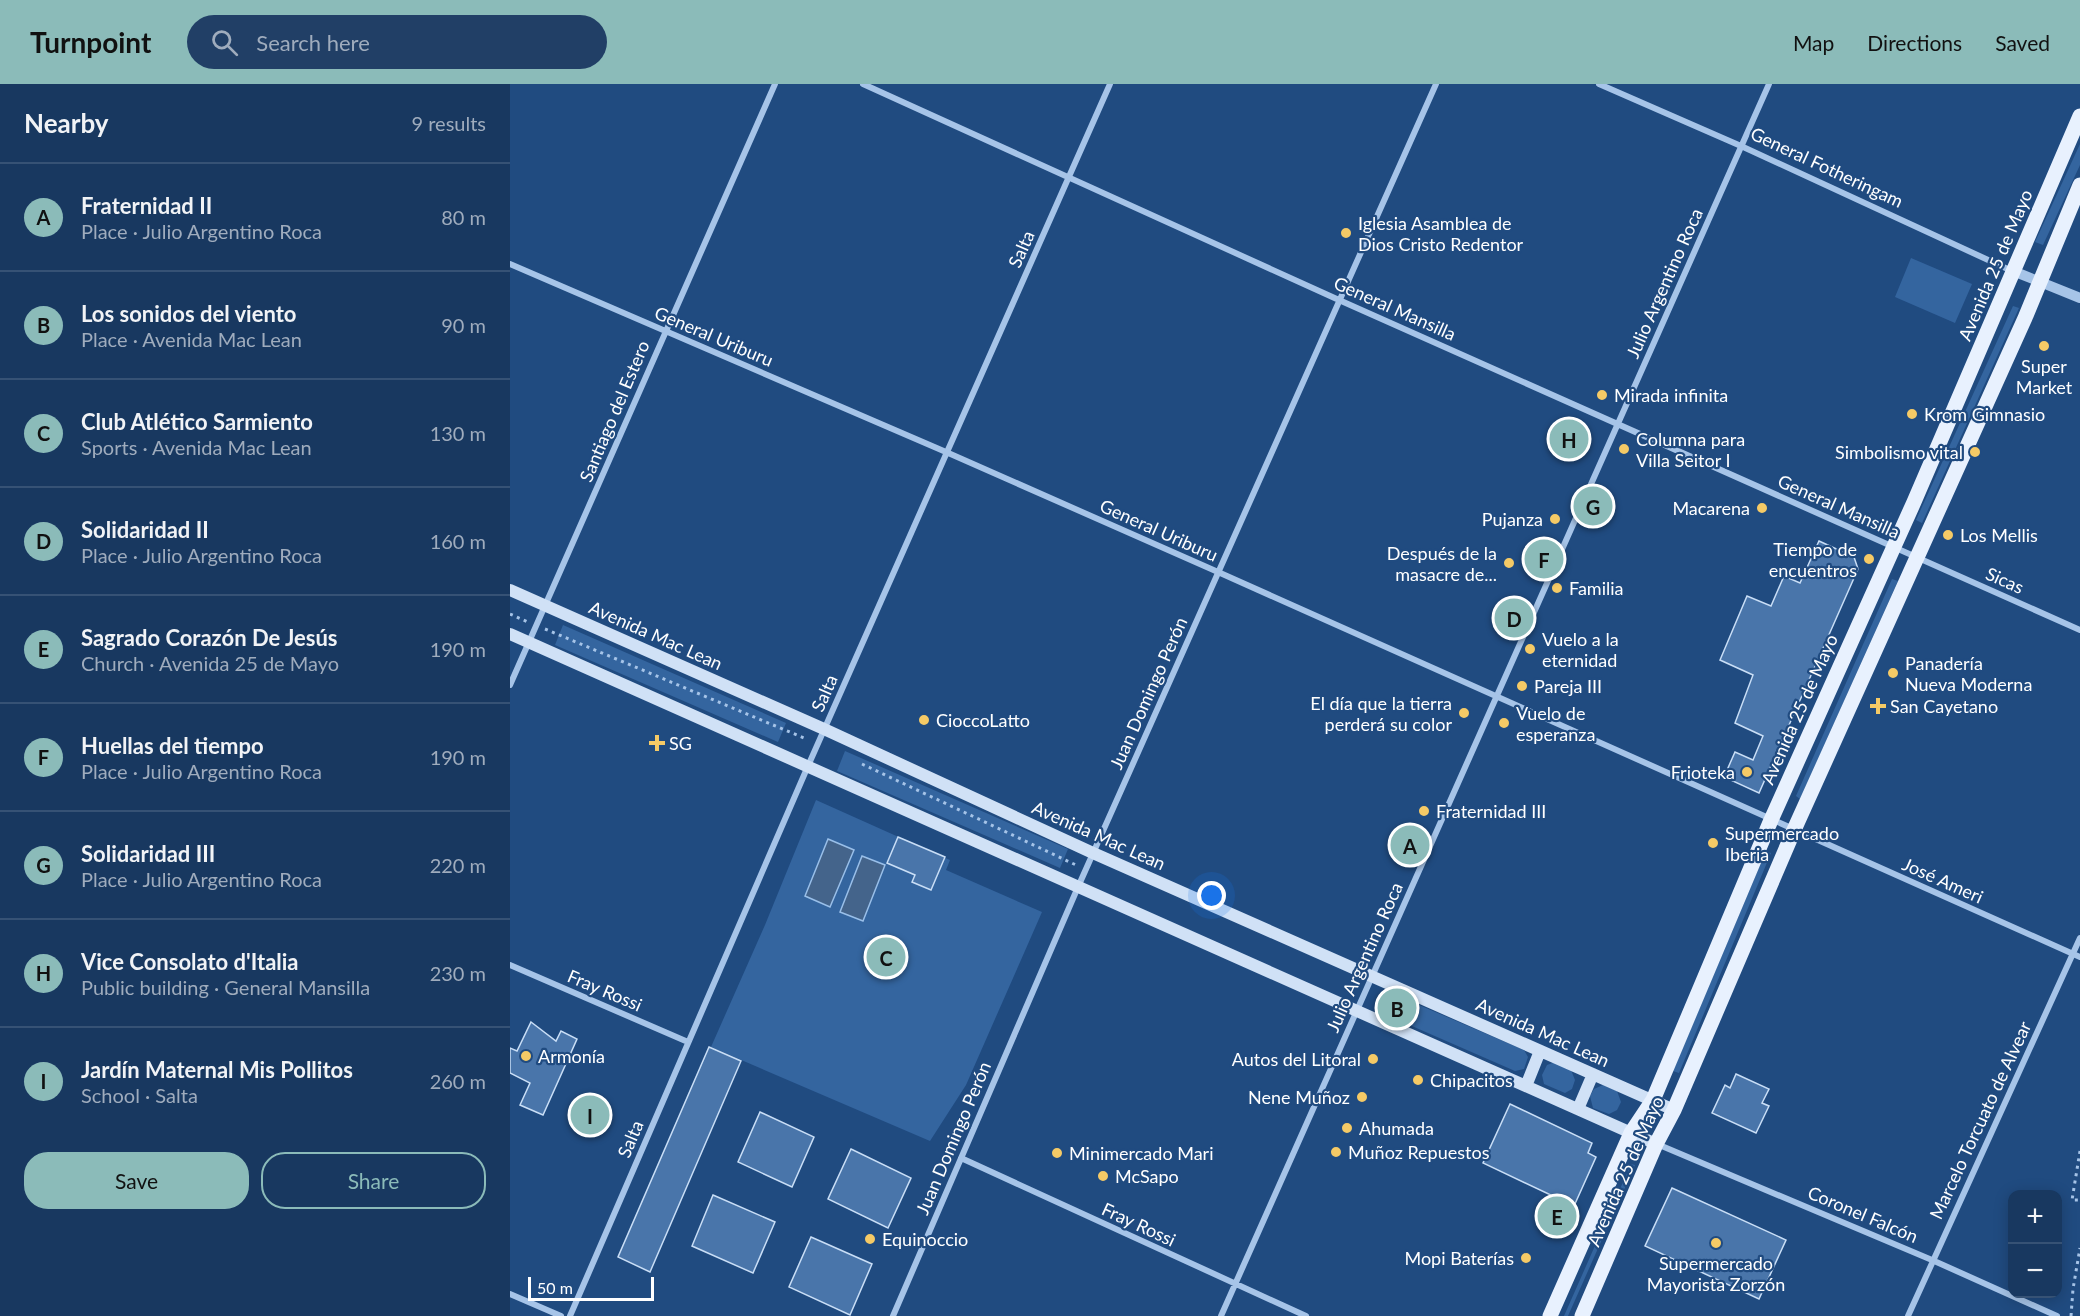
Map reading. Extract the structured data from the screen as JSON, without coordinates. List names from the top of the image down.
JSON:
{
  "streets": {
    "main road": ["Avenida 25 de Mayo", "Avenida Mac Lean"],
    "street": [
      "General Fotheringam",
      "Salta",
      "Julio Argentino Roca",
      "General Mansilla",
      "General Uriburu",
      "Santiago del Estero",
      "Sicas",
      "Juan Domingo Perón",
      "José Ameri",
      "Fray Rossi",
      "Marcelo Torcuato de Alvear",
      "Coronel Falcón"
    ]
  },
  "crossings": [
    ["General Fotheringam", "Avenida 25 de Mayo"],
    ["General Fotheringam", "Julio Argentino Roca"],
    ["Salta", "General Mansilla"],
    ["Salta", "General Uriburu"],
    ["Salta", "Avenida Mac Lean"],
    ["Salta", "Fray Rossi"],
    ["Avenida 25 de Mayo", "General Mansilla"],
    ["Avenida 25 de Mayo", "General Uriburu"],
    ["Avenida 25 de Mayo", "Sicas"],
    ["Avenida 25 de Mayo", "Avenida Mac Lean"],
    ["Avenida 25 de Mayo", "José Ameri"],
    ["Avenida 25 de Mayo", "Coronel Falcón"],
    ["Julio Argentino Roca", "General Mansilla"],
    ["Julio Argentino Roca", "General Uriburu"],
    ["Julio Argentino Roca", "Avenida Mac Lean"],
    ["Julio Argentino Roca", "Fray Rossi"],
    ["General Mansilla", "Sicas"],
    ["General Mansilla", "Juan Domingo Perón"],
    ["General Uriburu", "Santiago del Estero"],
    ["General Uriburu", "Juan Domingo Perón"],
    ["General Uriburu", "José Ameri"],
    ["Santiago del Estero", "Avenida Mac Lean"],
    ["Avenida Mac Lean", "Juan Domingo Perón"],
    ["Juan Domingo Perón", "Fray Rossi"],
    ["José Ameri", "Marcelo Torcuato de Alvear"],
    ["Marcelo Torcuato de Alvear", "Coronel Falcón"]
  ],
  "places": {
    "other": [
      "Iglesia Asamblea de Dios Cristo Redentor",
      "Super Market",
      "Mirada infinita",
      "Krom Gimnasio",
      "Columna para Villa Seitor I",
      "Simbolismo vital",
      "Macarena",
      "Pujanza",
      "Los Mellis",
      "Tiempo de encuentros",
      "Después de la masacre de...",
      "Familia",
      "Vuelo a la eternidad",
      "Panadería Nueva Moderna",
      "Pareja III",
      "El día que la tierra perderá su color",
      "CioccoLatto",
      "Vuelo de esperanza",
      "Frioteka",
      "Fraternidad III",
      "Supermercado Iberia",
      "Armonía",
      "Autos del Litoral",
      "Chipacitos",
      "Nene Muñoz",
      "Ahumada",
      "Muñoz Repuestos",
      "Minimercado Mari",
      "McSapo",
      "Equinoccio",
      "Supermercado Mayorista Zorzón",
      "Mopi Baterías"
    ],
    "health": ["San Cayetano", "SG"]
  },
  "scale_bar": "50 m",
  "page": {
    "header": "Turnpoint",
    "search": "Search here",
    "nav": ["Map", "Directions", "Saved"],
    "heading": ["Nearby", "9 results"],
    "list": [
      {
        "mark": "A",
        "name": "Fraternidad II",
        "note": "Place · Julio Argentino Roca",
        "value": "80 m"
      },
      {
        "mark": "B",
        "name": "Los sonidos del viento",
        "note": "Place · Avenida Mac Lean",
        "value": "90 m"
      },
      {
        "mark": "C",
        "name": "Club Atlético Sarmiento",
        "note": "Sports · Avenida Mac Lean",
        "value": "130 m"
      },
      {
        "mark": "D",
        "name": "Solidaridad II",
        "note": "Place · Julio Argentino Roca",
        "value": "160 m"
      },
      {
        "mark": "E",
        "name": "Sagrado Corazón De Jesús",
        "note": "Church · Avenida 25 de Mayo",
        "value": "190 m"
      },
      {
        "mark": "F",
        "name": "Huellas del tiempo",
        "note": "Place · Julio Argentino Roca",
        "value": "190 m"
      },
      {
        "mark": "G",
        "name": "Solidaridad III",
        "note": "Place · Julio Argentino Roca",
        "value": "220 m"
      },
      {
        "mark": "H",
        "name": "Vice Consolato d'Italia",
        "note": "Public building · General Mansilla",
        "value": "230 m"
      },
      {
        "mark": "I",
        "name": "Jardín Maternal Mis Pollitos",
        "note": "School · Salta",
        "value": "260 m"
      }
    ],
    "pins": [
      "H",
      "G",
      "F",
      "D",
      "A",
      "C",
      "B",
      "I",
      "E"
    ],
    "buttons": ["Save", "Share"],
    "map_buttons": ["+", "−"],
    "scale": "50 m"
  }
}
